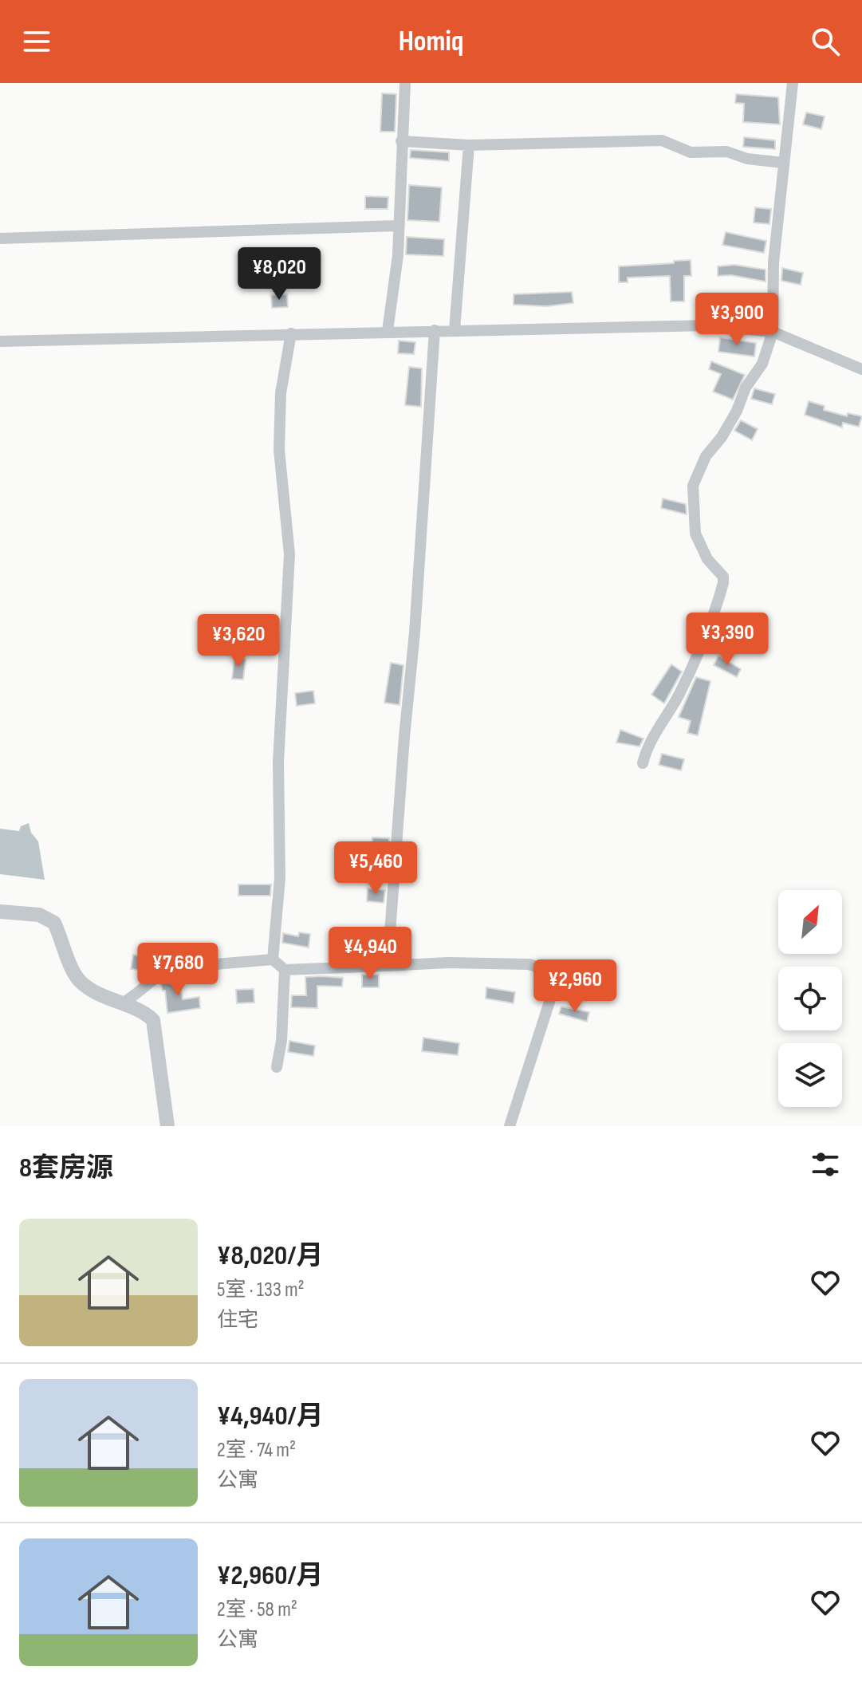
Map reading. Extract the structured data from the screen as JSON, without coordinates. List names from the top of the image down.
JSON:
{
  "north": "top right",
  "page": {
    "header": "Homiq",
    "price": [
      "¥8,020",
      "¥3,900",
      "¥3,390",
      "¥3,620",
      "¥5,460",
      "¥4,940",
      "¥7,680",
      "¥2,960"
    ],
    "heading": "8套房源",
    "list": [
      {
        "name": "¥8,020/月",
        "note": "5室 · 133 m² · 住宅"
      },
      {
        "name": "¥4,940/月",
        "note": "2室 · 74 m² · 公寓"
      },
      {
        "name": "¥2,960/月",
        "note": "2室 · 58 m² · 公寓"
      }
    ]
  }
}
